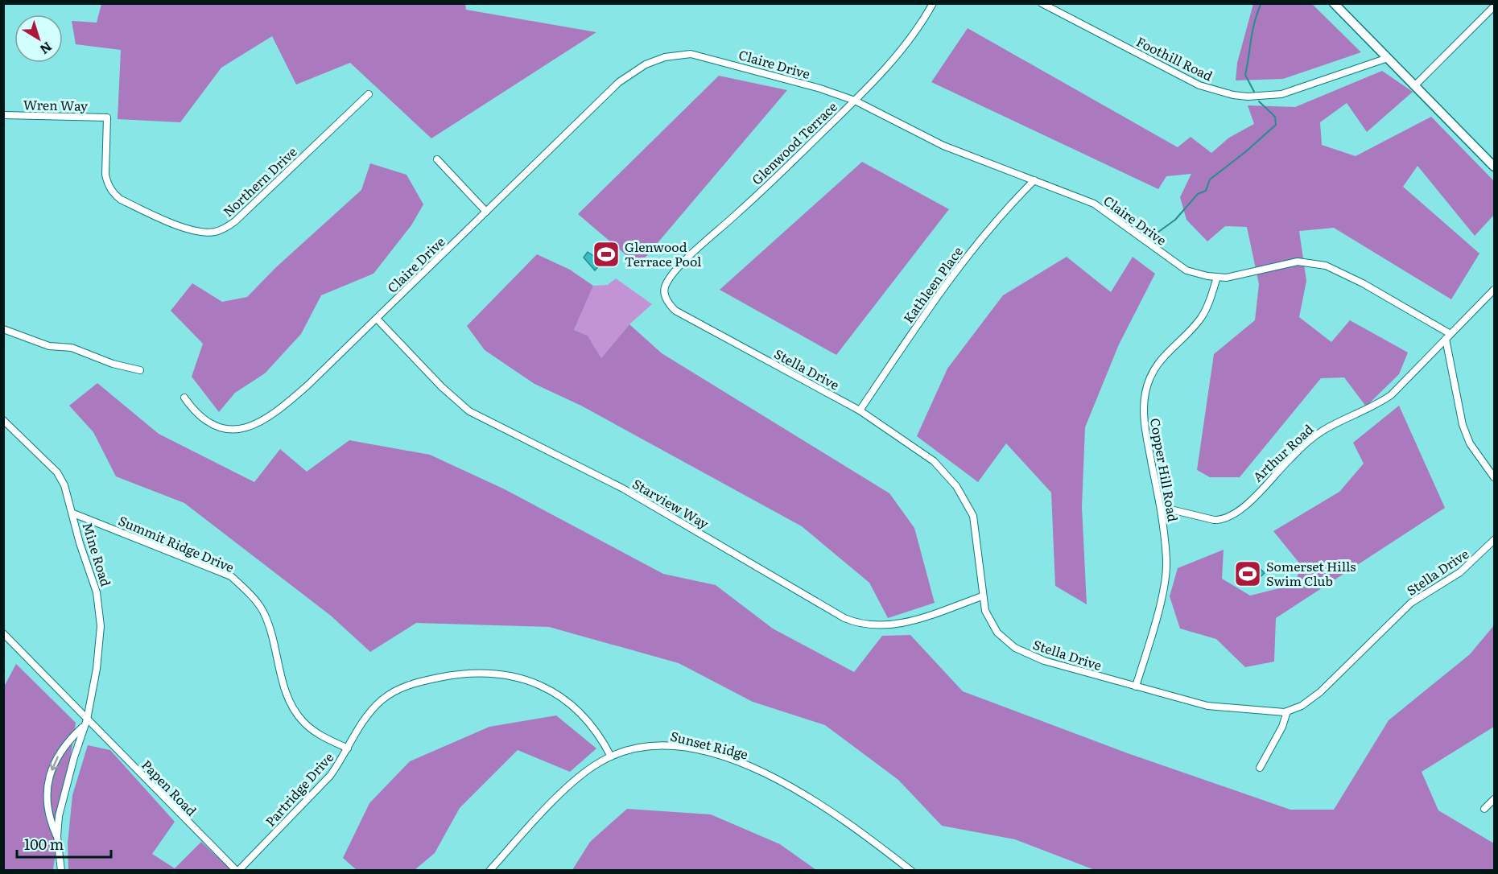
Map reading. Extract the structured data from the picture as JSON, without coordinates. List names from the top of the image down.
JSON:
{
  "streets": {
    "street": [
      "Foothill Road",
      "Claire Drive",
      "Wren Way",
      "Glenwood Terrace",
      "Northern Drive",
      "Kathleen Place",
      "Stella Drive",
      "Arthur Road",
      "Copper Hill Road",
      "Starview Way",
      "Summit Ridge Drive",
      "Mine Road",
      "Sunset Ridge",
      "Papen Road",
      "Partridge Drive"
    ]
  },
  "crossings": [
    ["Claire Drive", "Glenwood Terrace"],
    ["Claire Drive", "Kathleen Place"],
    ["Claire Drive", "Arthur Road"],
    ["Claire Drive", "Copper Hill Road"],
    ["Claire Drive", "Starview Way"],
    ["Wren Way", "Northern Drive"],
    ["Glenwood Terrace", "Stella Drive"],
    ["Kathleen Place", "Stella Drive"],
    ["Stella Drive", "Copper Hill Road"],
    ["Stella Drive", "Starview Way"],
    ["Arthur Road", "Copper Hill Road"],
    ["Summit Ridge Drive", "Mine Road"],
    ["Summit Ridge Drive", "Partridge Drive"],
    ["Mine Road", "Papen Road"],
    ["Sunset Ridge", "Partridge Drive"],
    ["Papen Road", "Partridge Drive"]
  ],
  "places": {
    "sports": ["Glenwood Terrace Pool", "Somerset Hills Swim Club"]
  },
  "scale_bar": "100 m",
  "north": "bottom right"
}
